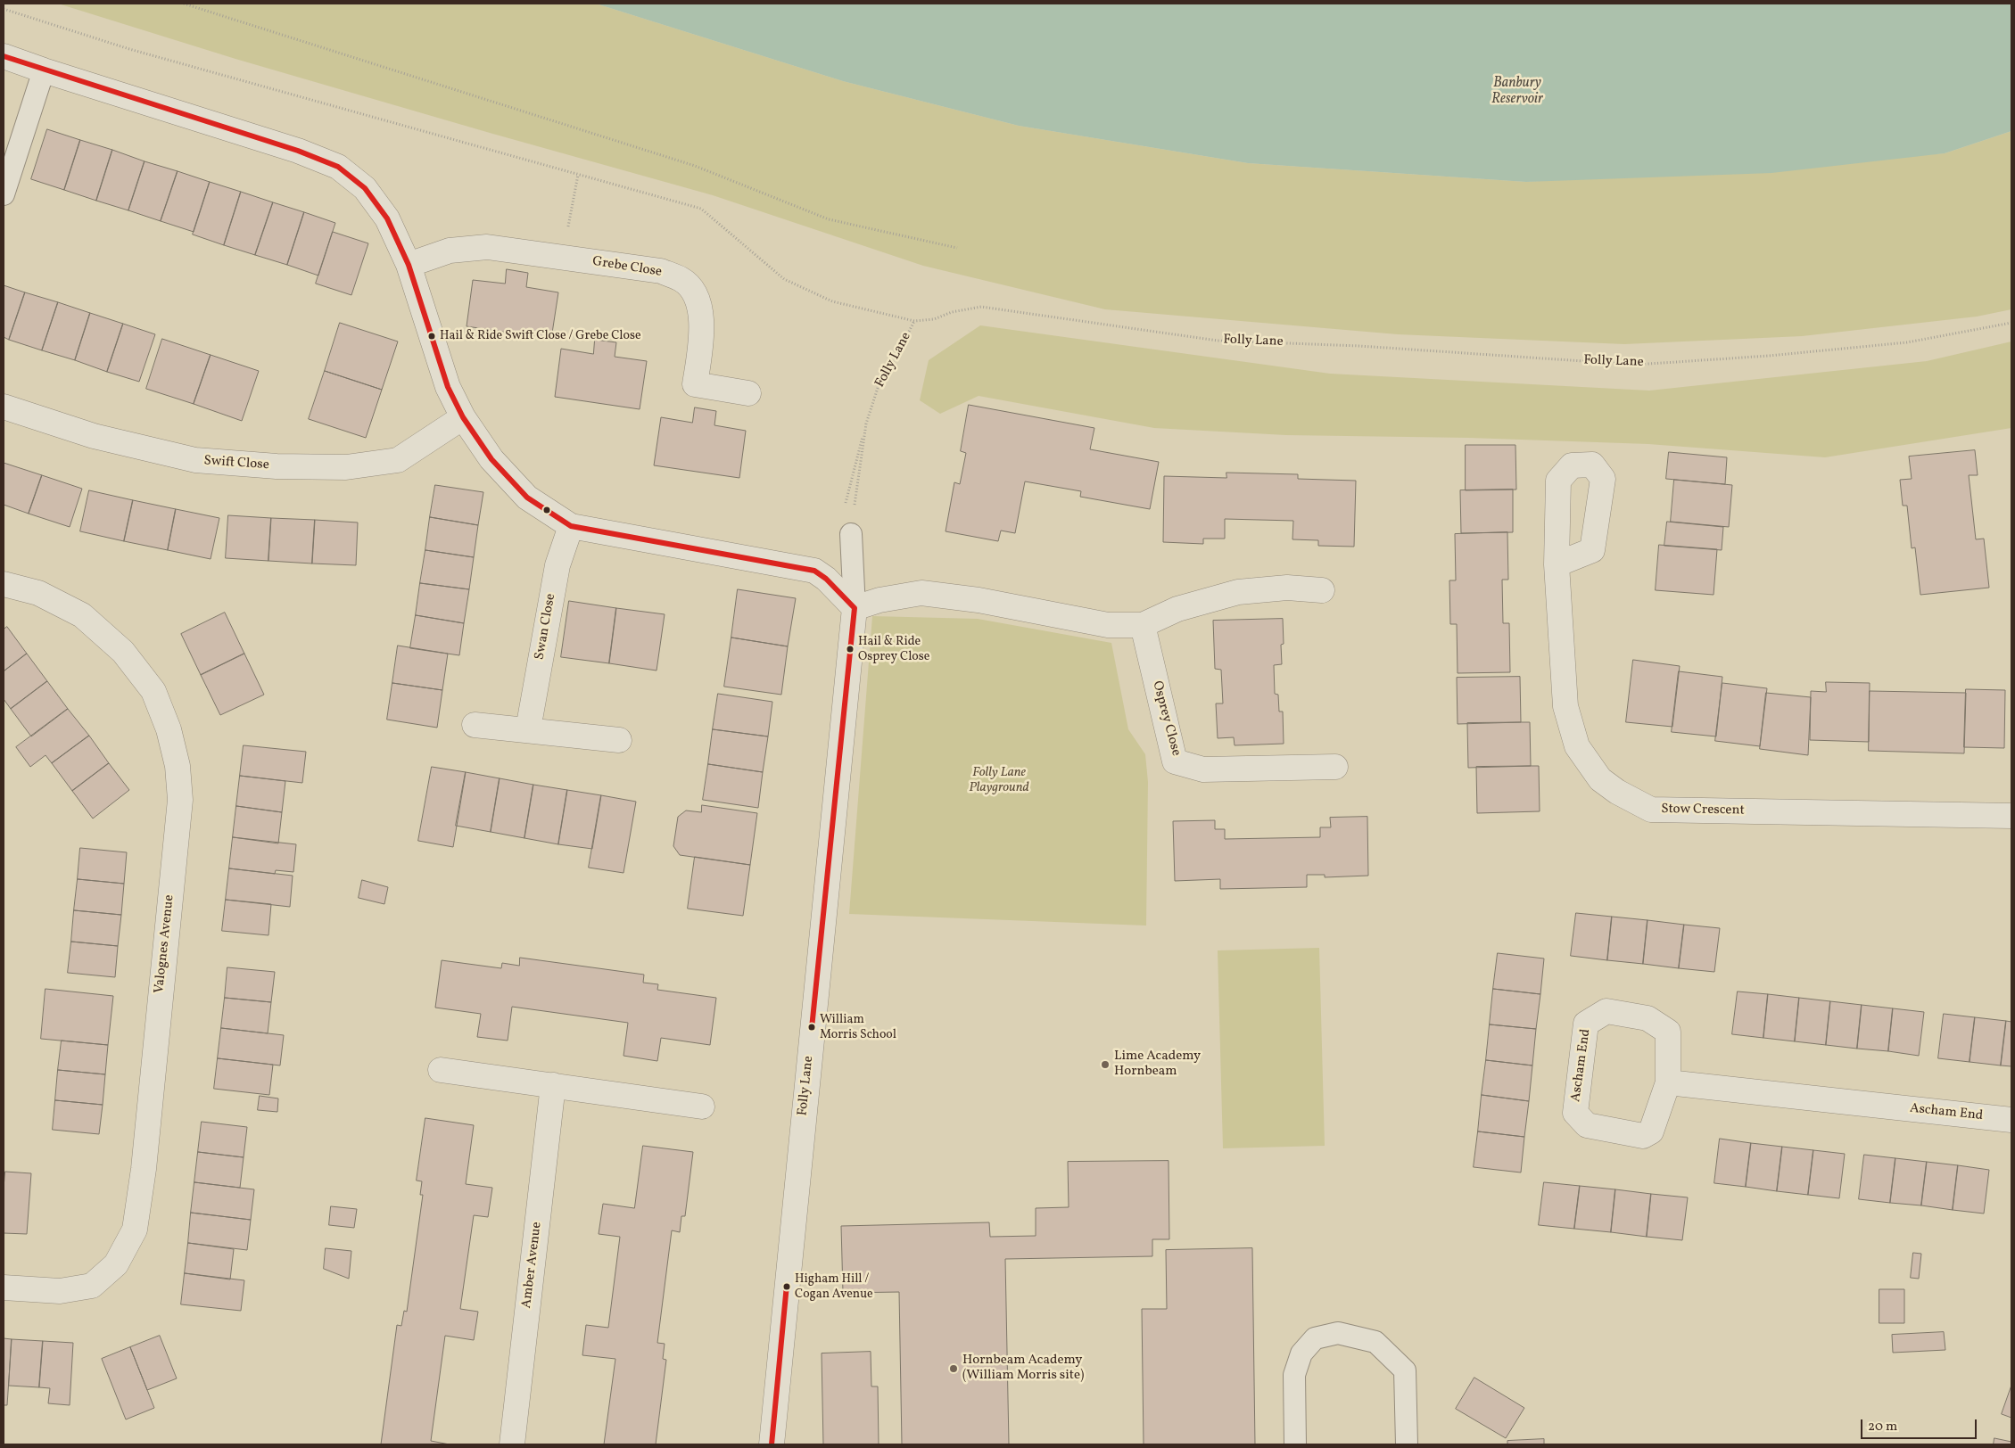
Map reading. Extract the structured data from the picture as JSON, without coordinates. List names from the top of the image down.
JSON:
{
  "streets": {
    "street": [
      "Grebe Close",
      "Folly Lane",
      "Swift Close",
      "Swan Close",
      "Osprey Close",
      "Stow Crescent",
      "Valognes Avenue",
      "Ascham End",
      "Amber Avenue"
    ]
  },
  "water": ["Banbury Reservoir"],
  "parks": ["Folly Lane Playground"],
  "places": [
    "Hail & Ride Swift Close / Grebe Close",
    "Hail & Ride Osprey Close",
    "William Morris School",
    "Lime Academy Hornbeam",
    "Higham Hill / Cogan Avenue",
    "Hornbeam Academy (William Morris site)"
  ],
  "scale_bar": "20 m"
}
